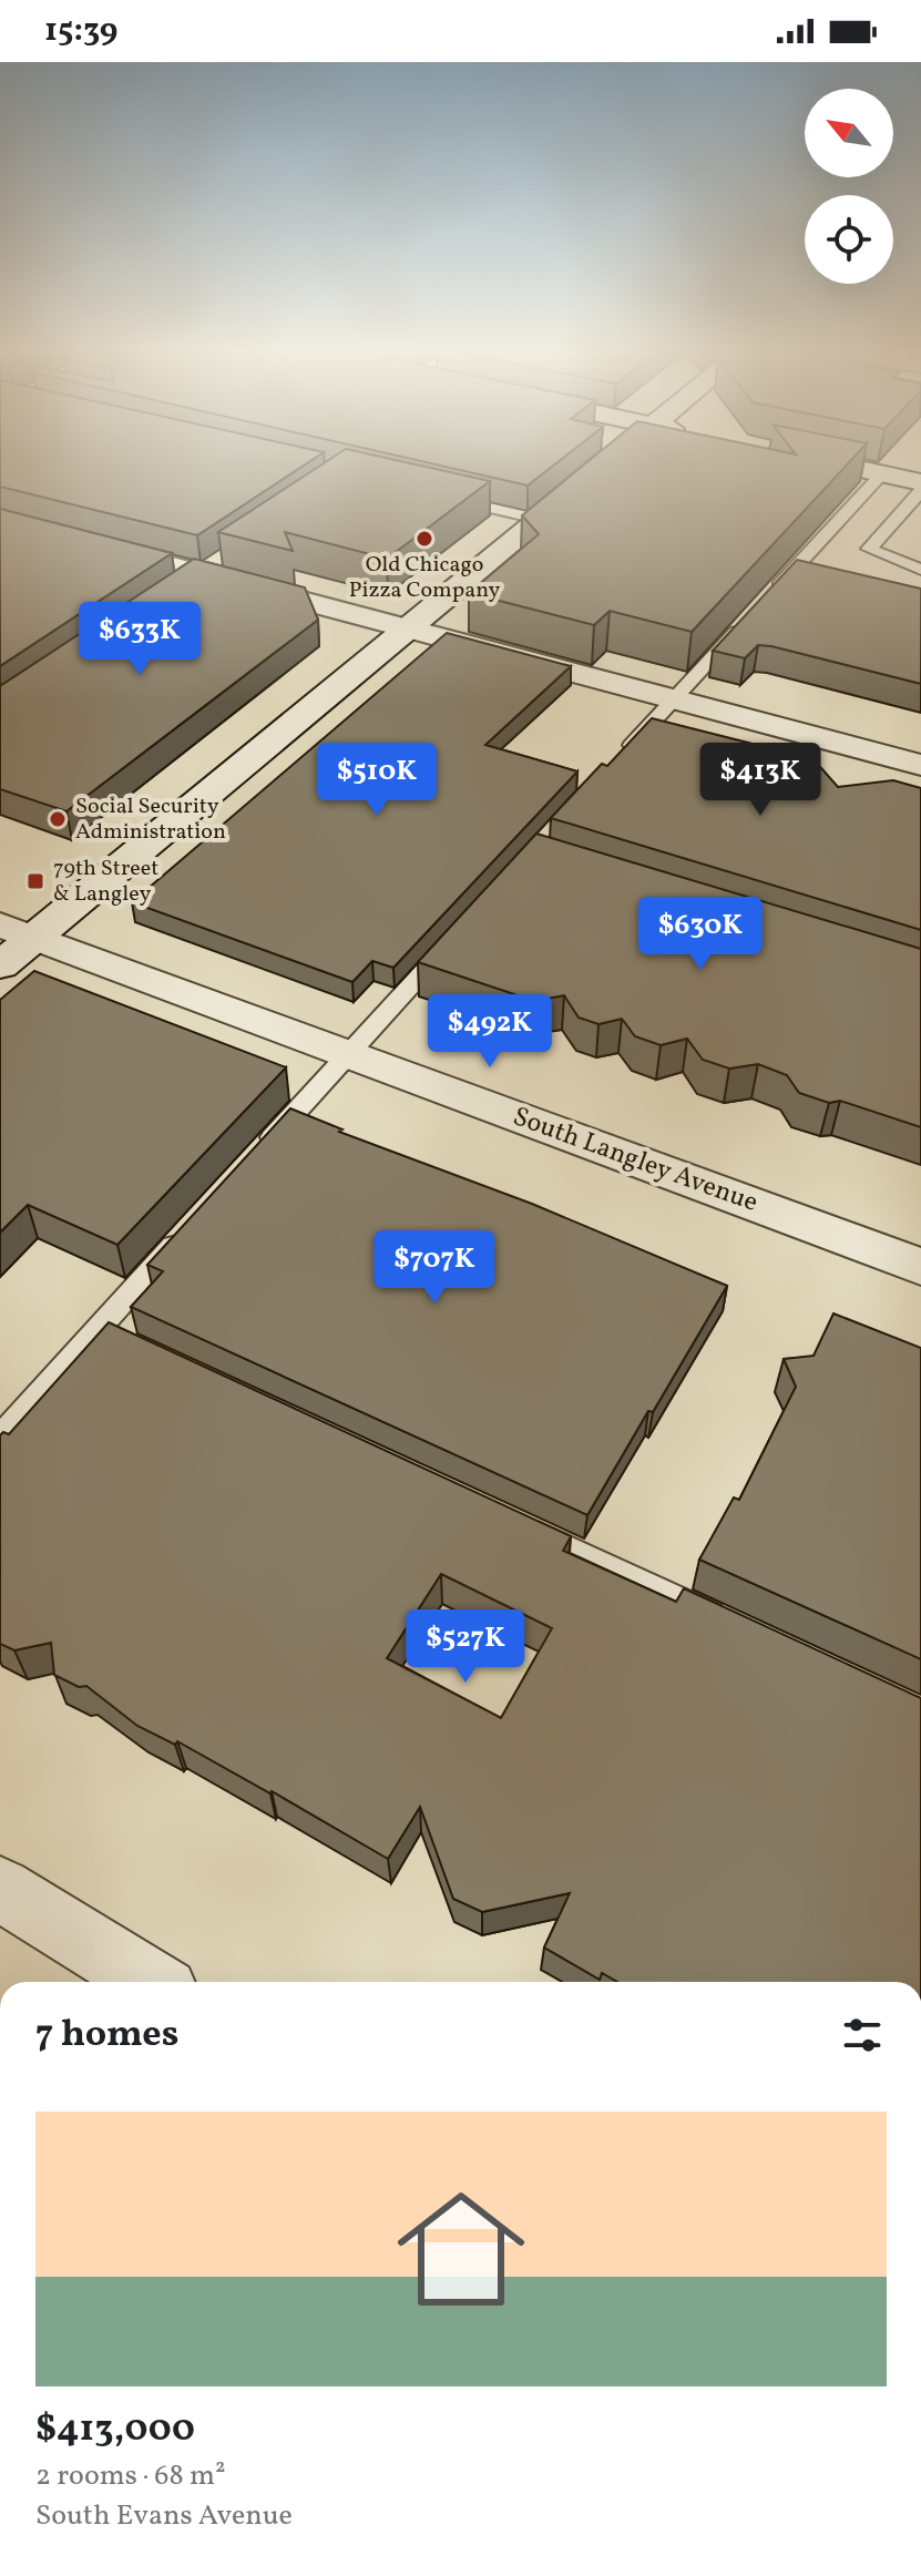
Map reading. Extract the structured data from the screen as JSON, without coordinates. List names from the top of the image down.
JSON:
{
  "streets": {
    "main road": ["South Langley Avenue"]
  },
  "places": {
    "other": ["Old Chicago Pizza Company", "Social Security Administration"],
    "transit": ["79th Street & Langley"]
  },
  "north": "top left",
  "page": {
    "status": "15:39",
    "price": [
      "$633K",
      "$510K",
      "$413K",
      "$630K",
      "$492K",
      "$707K",
      "$527K"
    ],
    "heading": "7 homes",
    "list": [
      {
        "name": "$413,000",
        "note": "2 rooms · 68 m² · South Evans Avenue"
      }
    ]
  }
}
